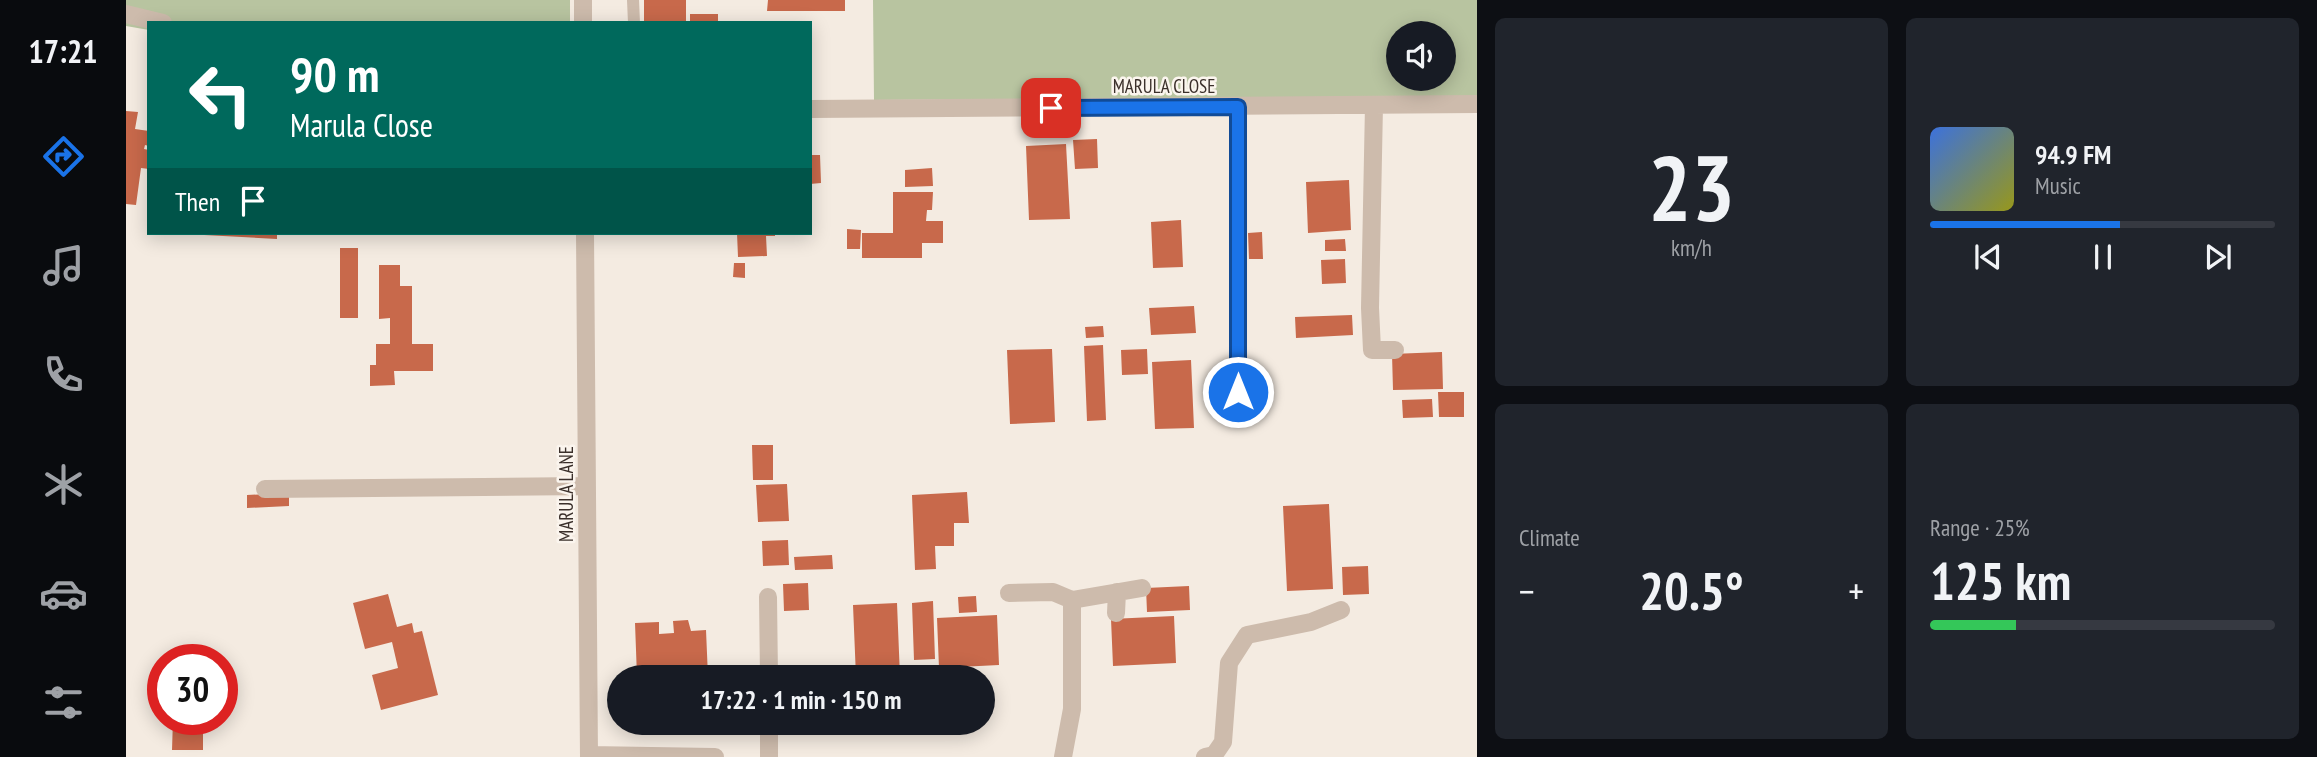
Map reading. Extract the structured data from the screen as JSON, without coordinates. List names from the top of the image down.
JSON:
{
  "streets": {
    "street": ["MARULA CLOSE", "MARULA LANE"]
  },
  "page": {
    "tabs": "17:21",
    "tile": [
      ["23", "km/h"],
      "Climate",
      ["Range · 25%", "125 km"]
    ],
    "turn": ["90 m", "Marula Close"],
    "song": ["94.9 FM", "Music"],
    "then": "Then",
    "heat": ["−", "20.5°", "+"],
    "limit": "30",
    "trip": "17:22 · 1 min · 150 m"
  }
}
